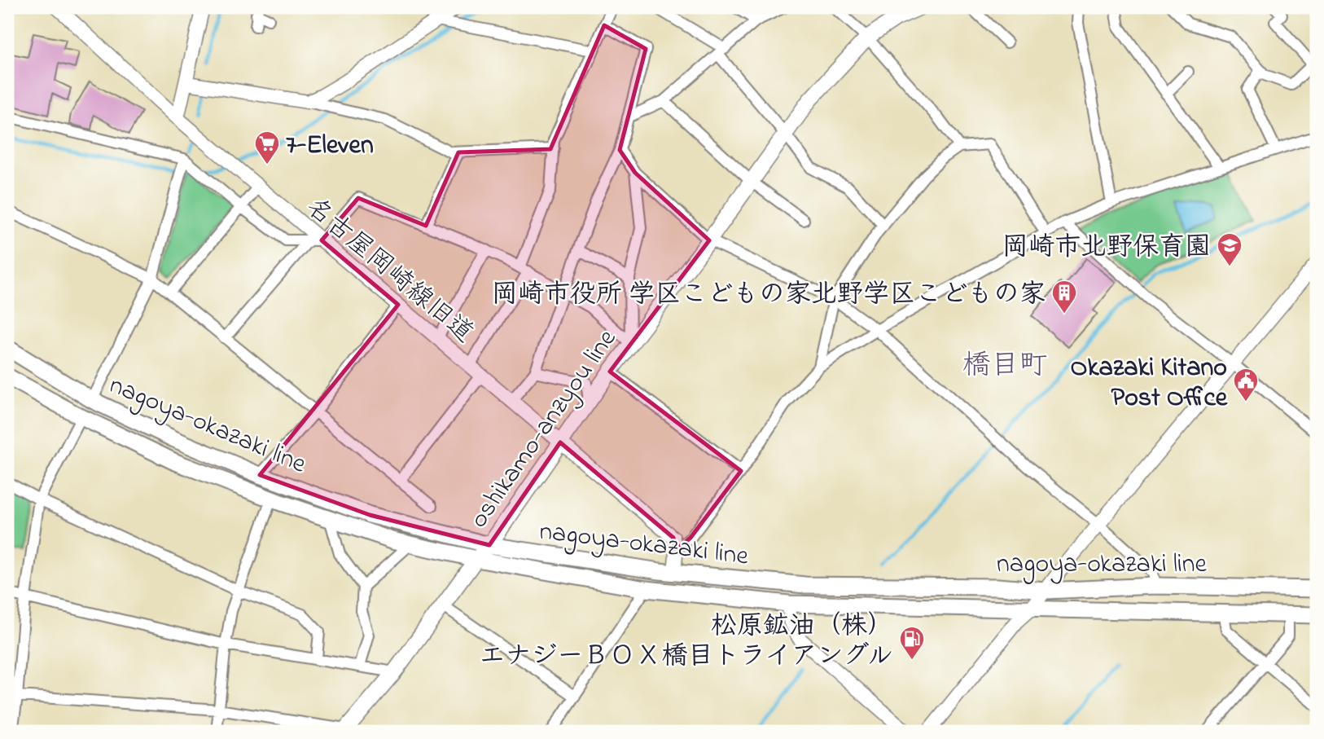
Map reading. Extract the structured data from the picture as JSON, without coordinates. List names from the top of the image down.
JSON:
{
  "streets": {
    "main road": ["nagoya-okazaki line", "oshikamo-anzyou line"],
    "street": ["名古屋岡崎線旧道"]
  },
  "crossings": [
    ["名古屋岡崎線旧道", "oshikamo-anzyou line"],
    ["nagoya-okazaki line", "oshikamo-anzyou line"]
  ],
  "districts": ["橋目町"],
  "places": {
    "supermarket": ["7-Eleven"],
    "school or university": ["岡崎市北野保育園"],
    "building": ["岡崎市役所 学区こどもの家北野学区こどもの家"],
    "public building": ["Okazaki Kitano Post Office"],
    "fuel station": ["松原鉱油（株） エナジーＢＯＸ橋目トライアングル"]
  }
}
